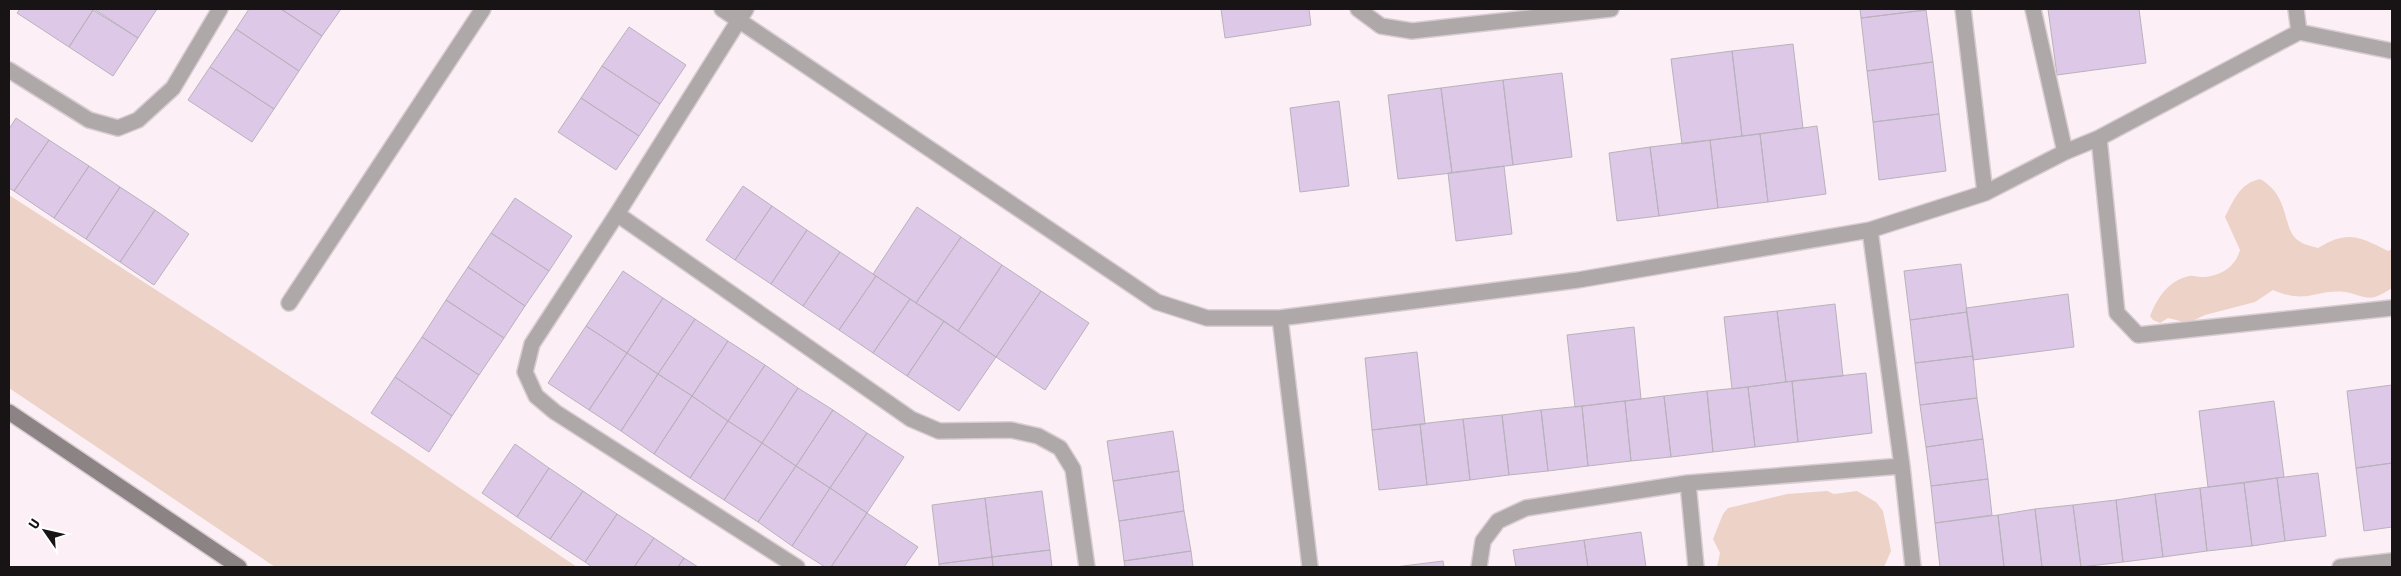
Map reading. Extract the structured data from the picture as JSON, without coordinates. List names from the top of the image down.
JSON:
{
  "north": "top left"
}
